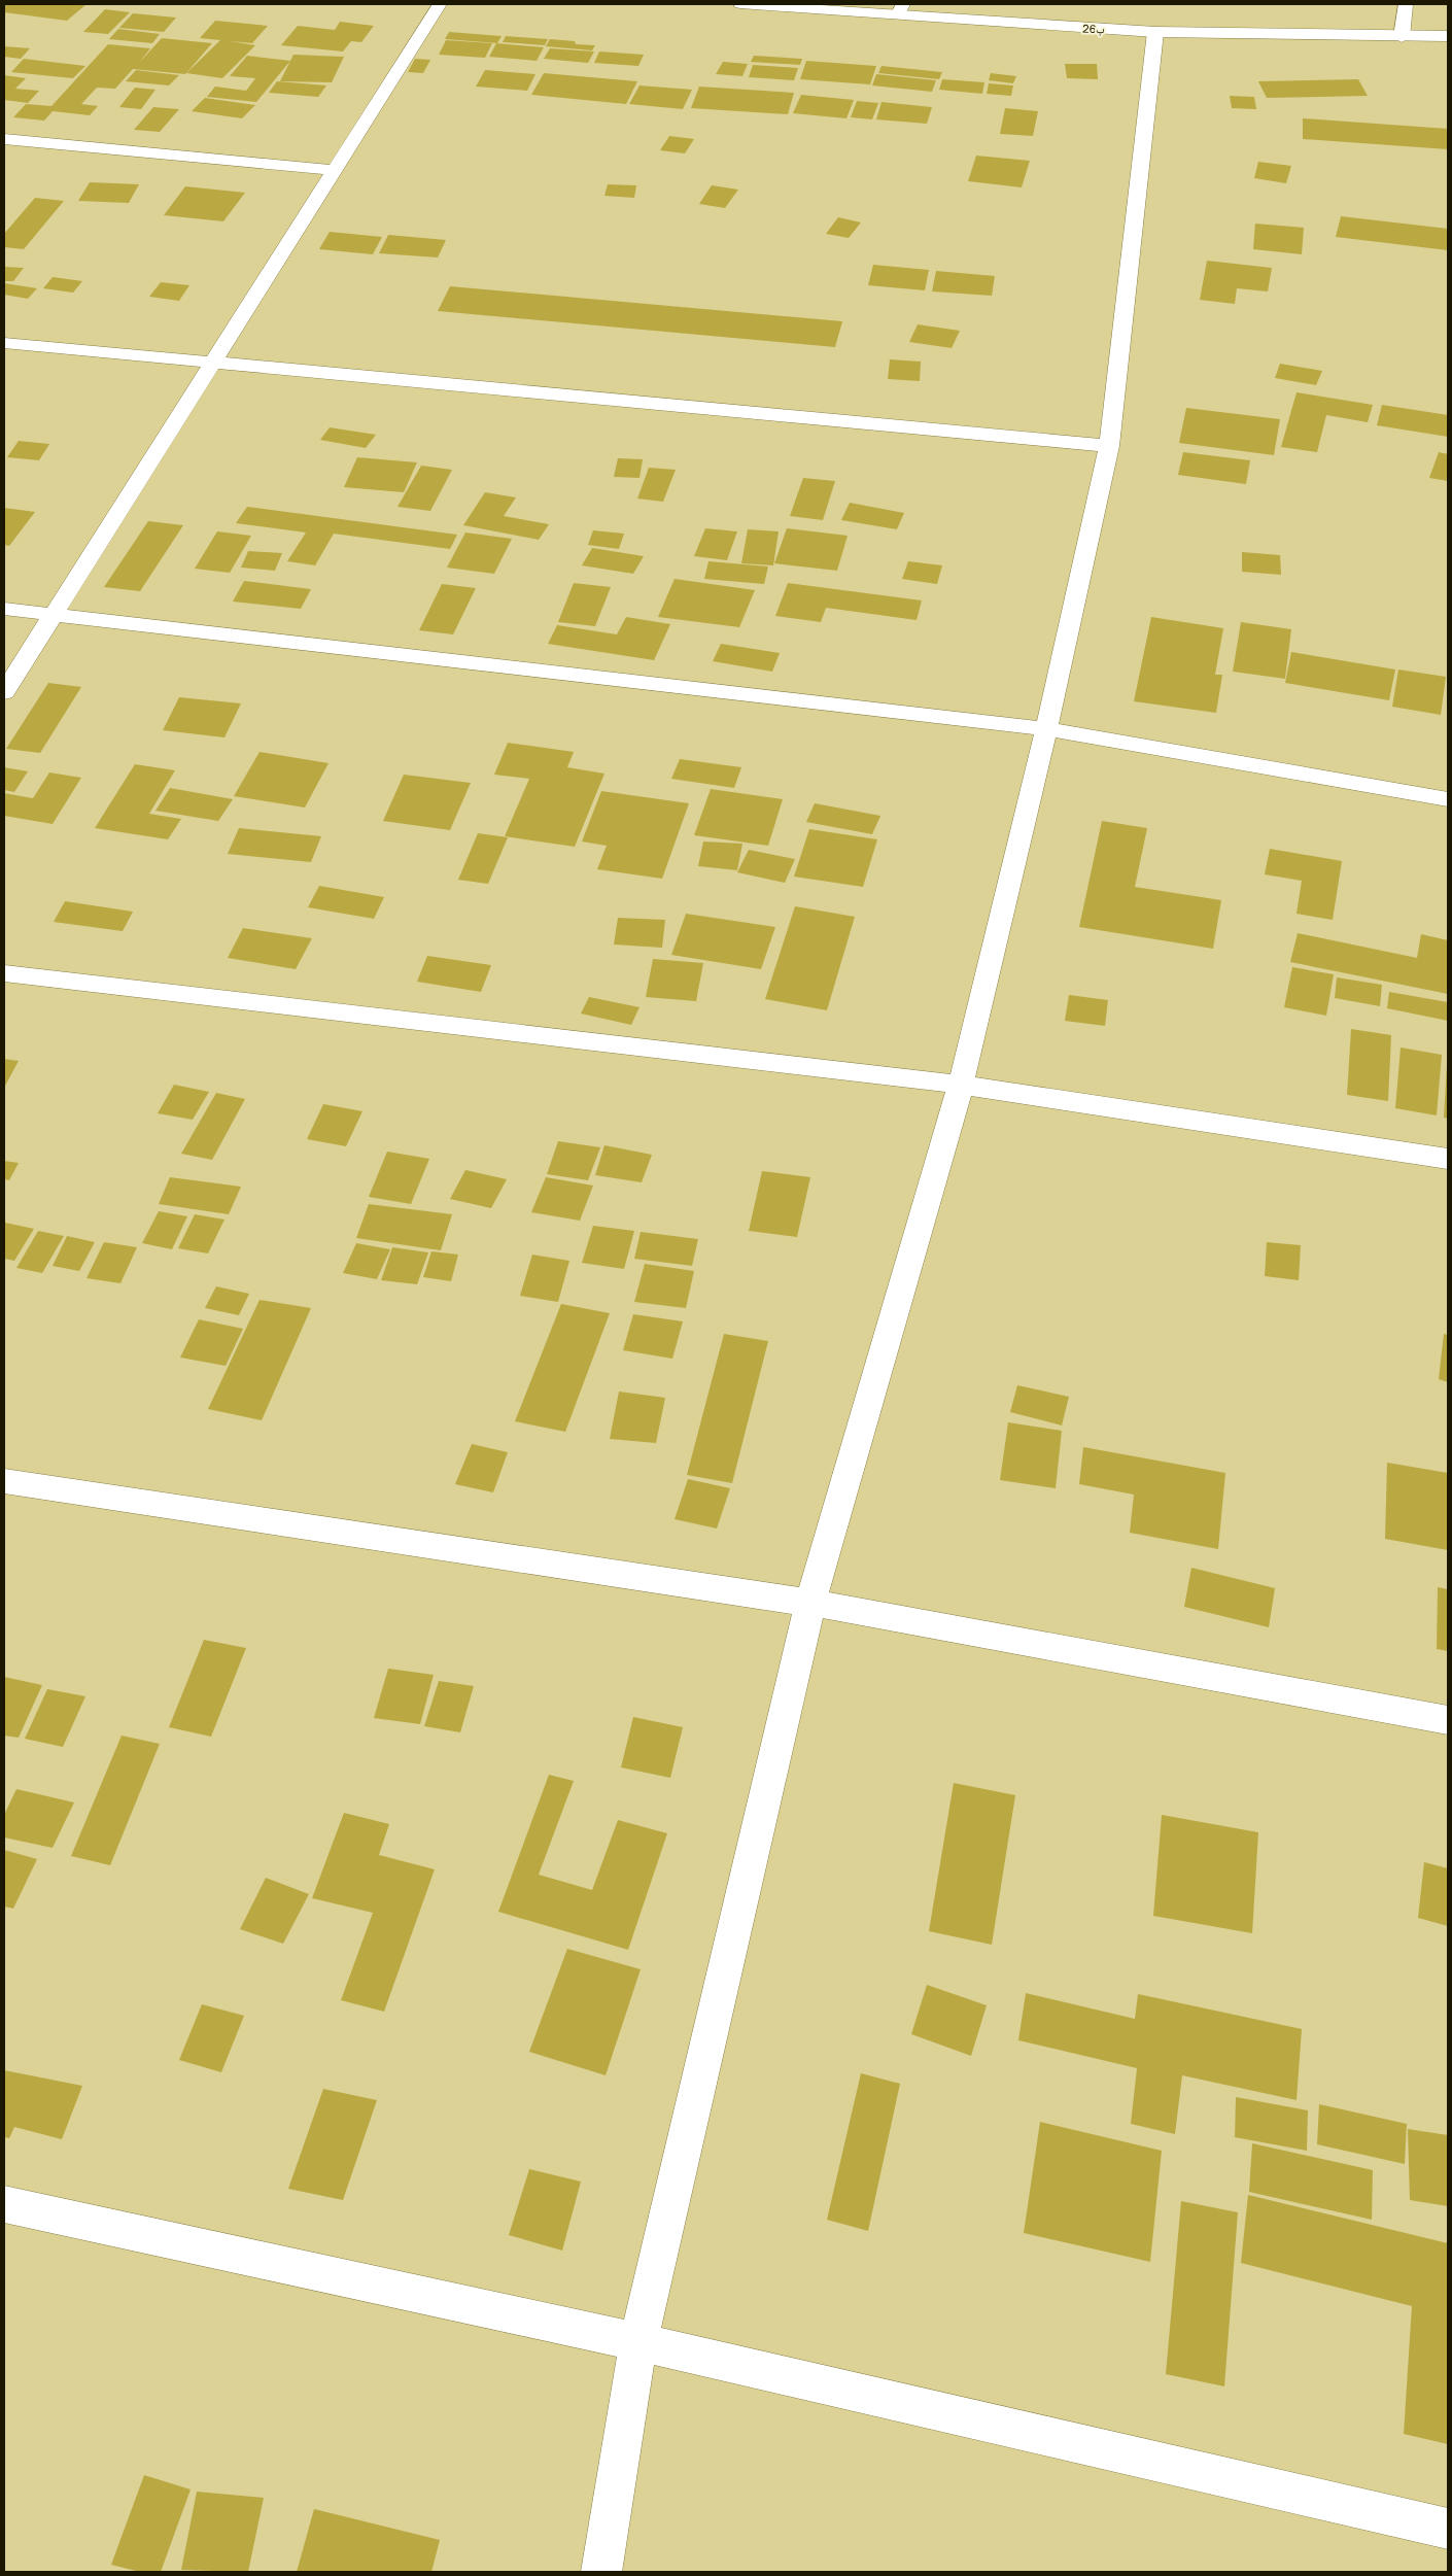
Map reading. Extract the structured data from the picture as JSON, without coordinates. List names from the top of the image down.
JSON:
{
  "streets": {
    "main road": ["26ب"]
  }
}
